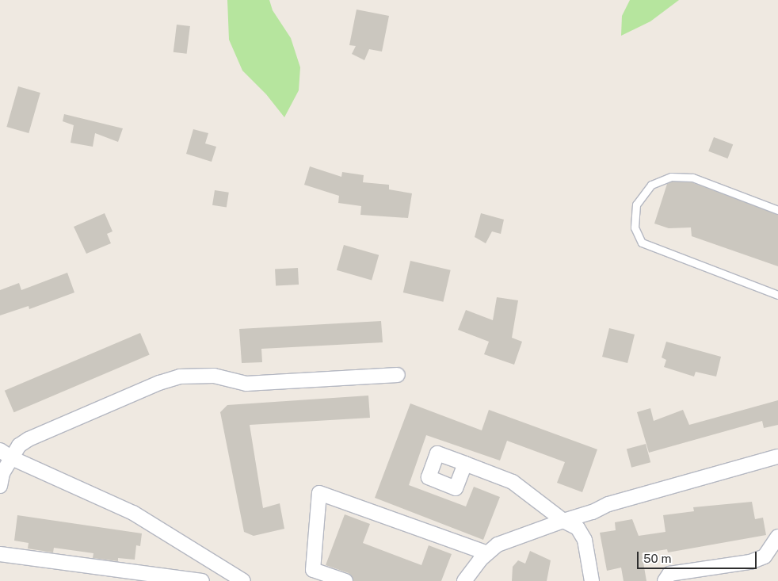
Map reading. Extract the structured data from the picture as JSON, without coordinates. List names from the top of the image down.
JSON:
{
  "scale_bar": "50 m"
}
